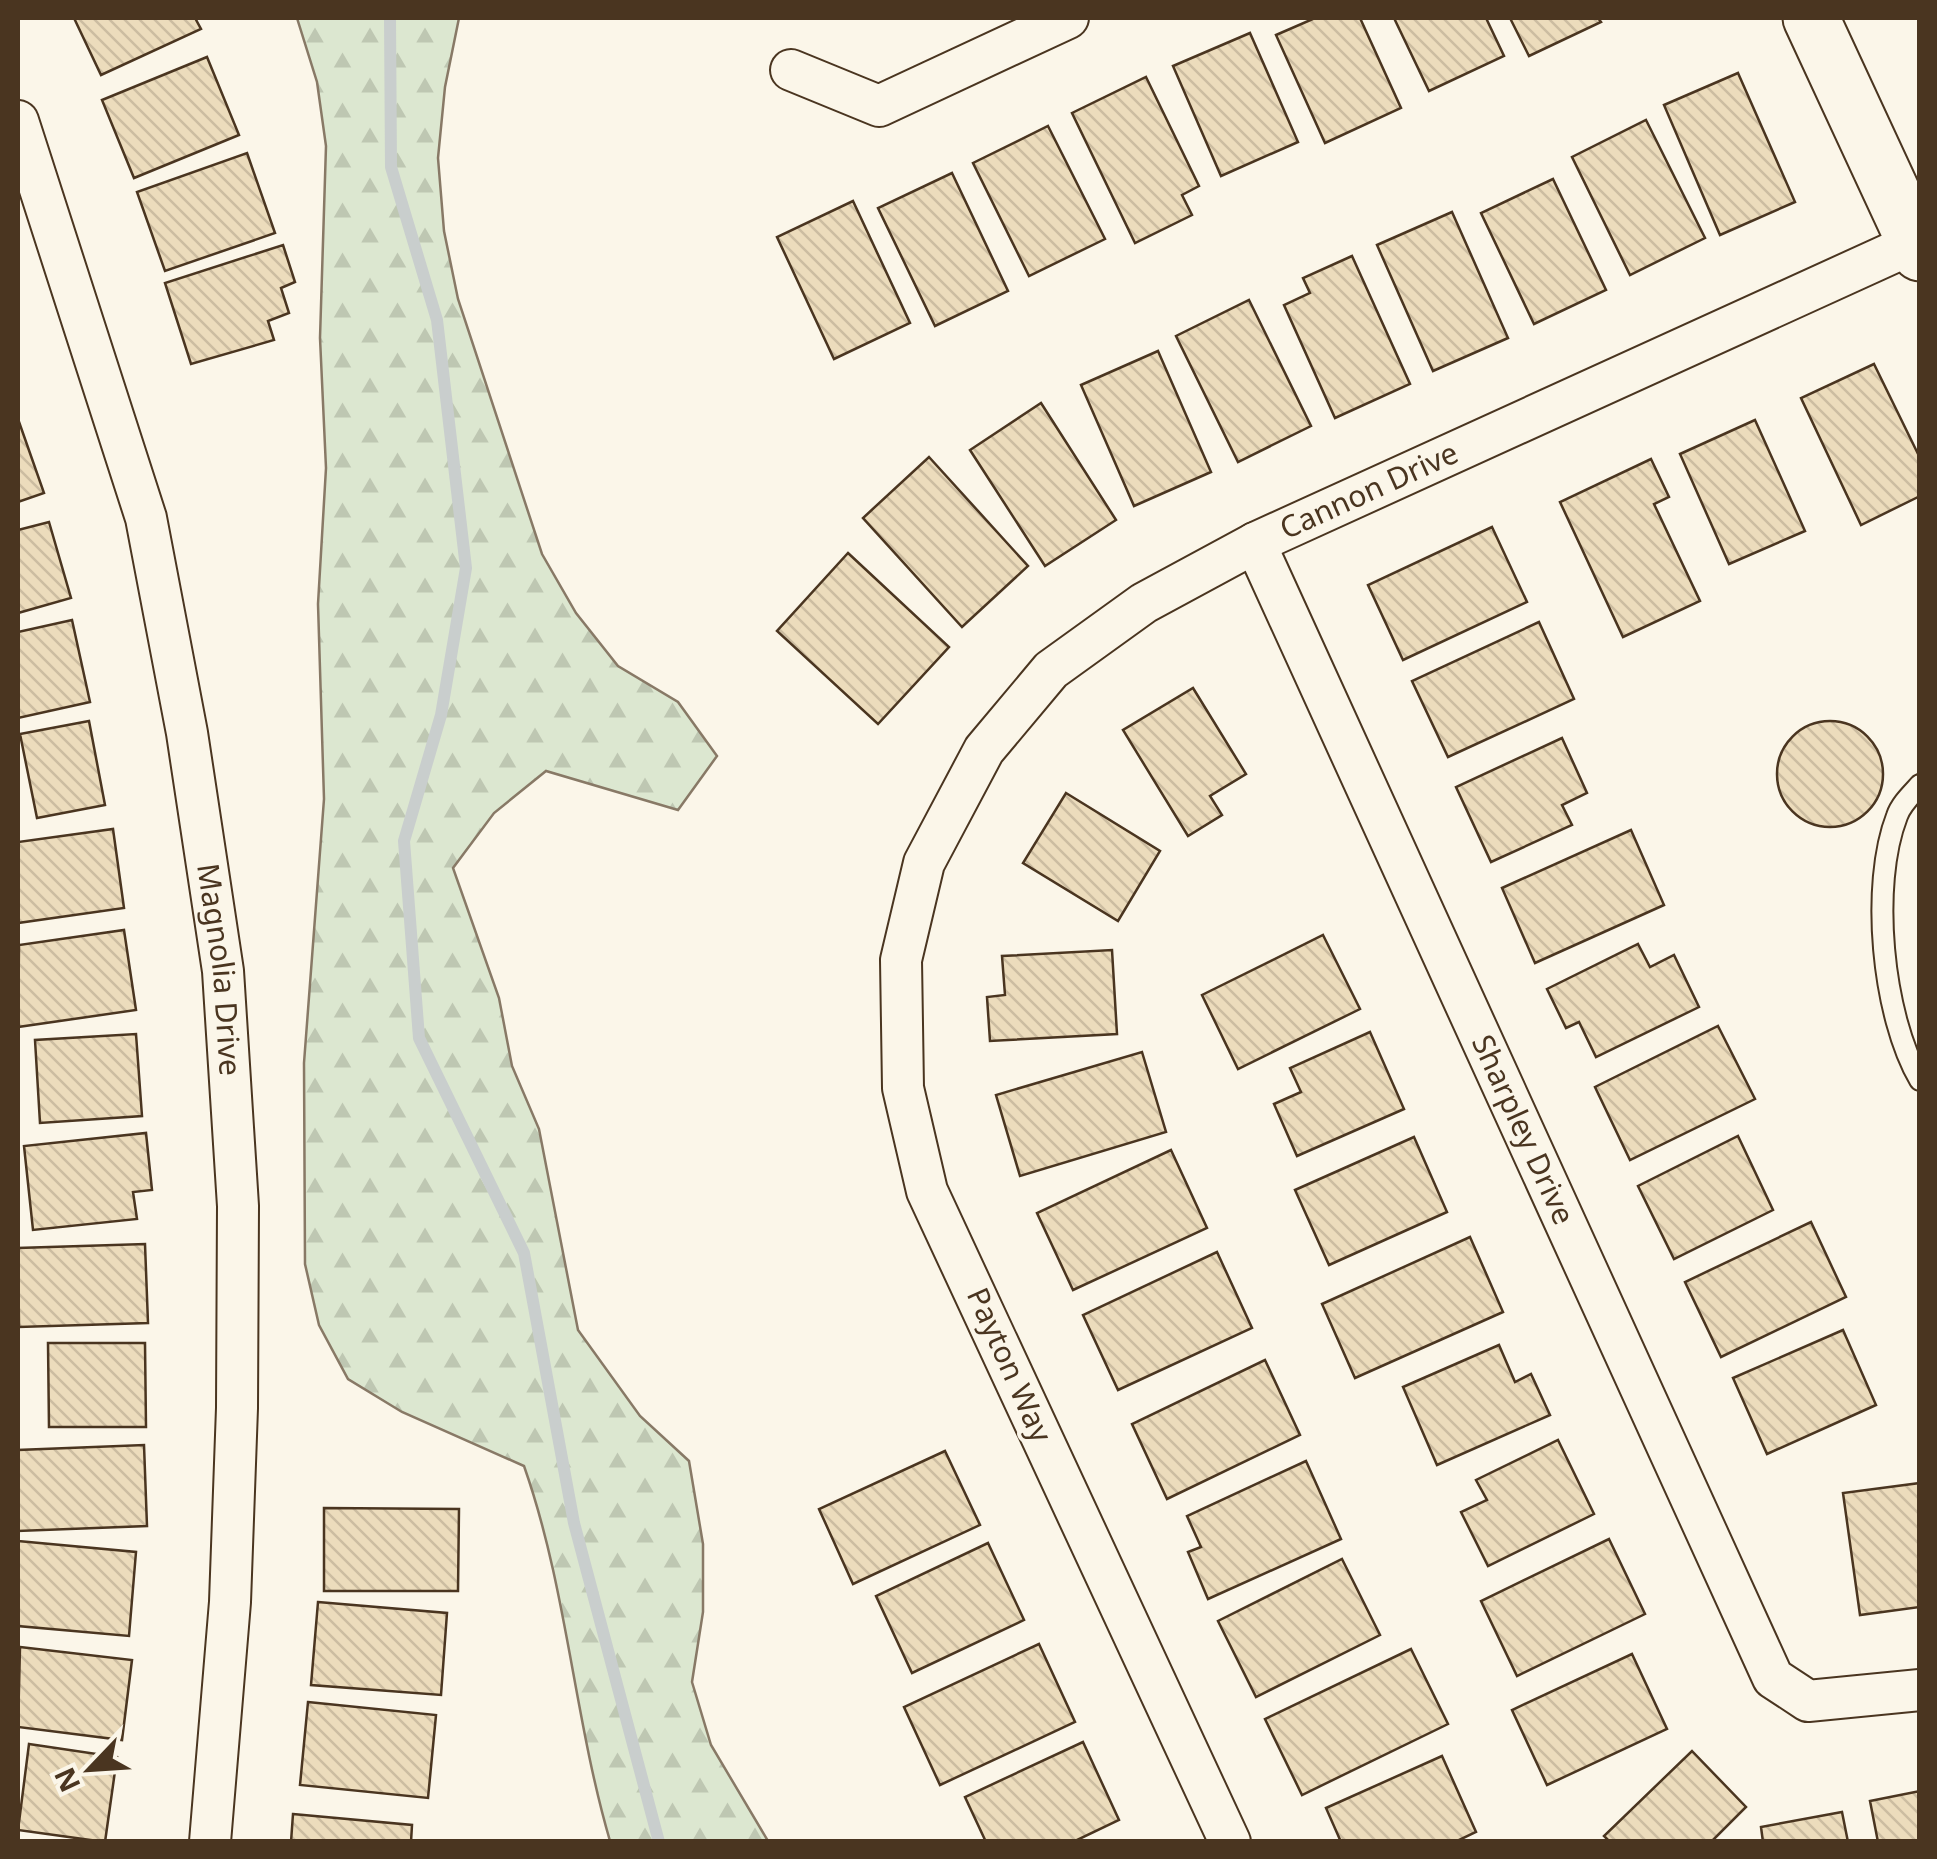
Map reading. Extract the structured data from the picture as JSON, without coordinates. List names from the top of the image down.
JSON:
{
  "streets": {
    "street": [
      "Cannon Drive",
      "Magnolia Drive",
      "Sharpley Drive",
      "Payton Way"
    ]
  },
  "crossings": [
    ["Cannon Drive", "Sharpley Drive"],
    ["Cannon Drive", "Payton Way"]
  ],
  "north": "bottom left"
}
